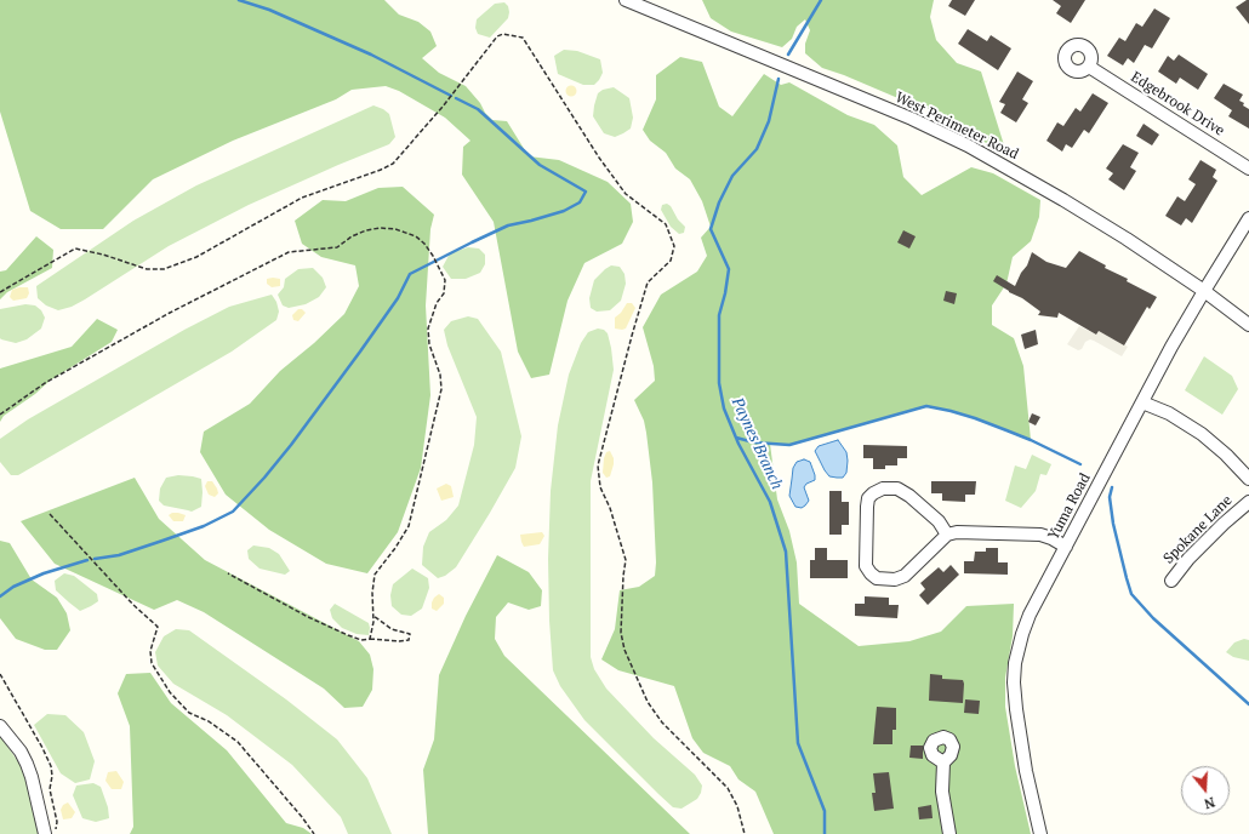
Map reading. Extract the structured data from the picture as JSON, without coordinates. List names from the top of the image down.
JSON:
{
  "streets": {
    "street": [
      "Edgebrook Drive",
      "West Perimeter Road",
      "Yuma Road",
      "Spokane Lane"
    ]
  },
  "crossings": [
    ["West Perimeter Road", "Yuma Road"]
  ],
  "water": ["Paynes Branch"],
  "north": "bottom"
}
